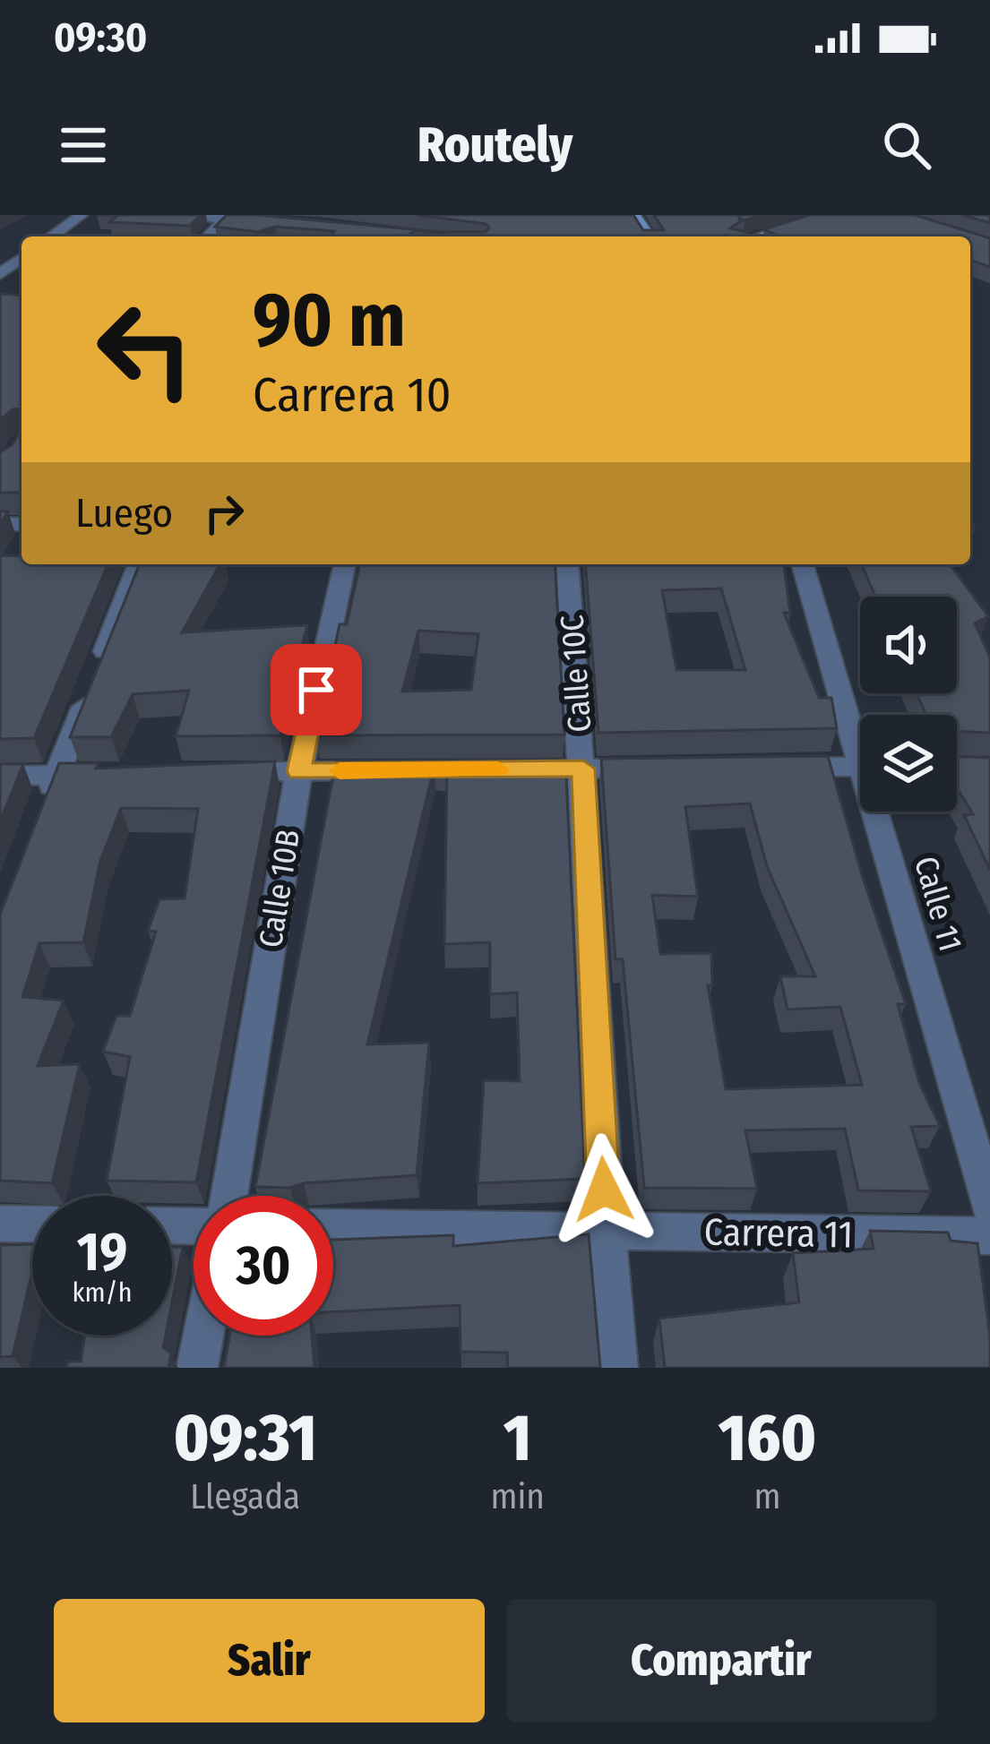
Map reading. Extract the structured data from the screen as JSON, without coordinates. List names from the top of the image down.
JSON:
{
  "streets": {
    "street": [
      "Calle 10C",
      "Calle 10B",
      "Calle 11",
      "Carrera 11"
    ]
  },
  "crossings": [
    ["Calle 10C", "Carrera 11"]
  ],
  "page": {
    "status": "09:30",
    "header": "Routely",
    "turn": ["90 m", "Carrera 10"],
    "then": "Luego",
    "speed": "19 km/h",
    "limit": "30",
    "eta": [
      "09:31",
      "Llegada",
      "1",
      "min",
      "160",
      "m"
    ],
    "buttons": ["Salir", "Compartir"]
  }
}
